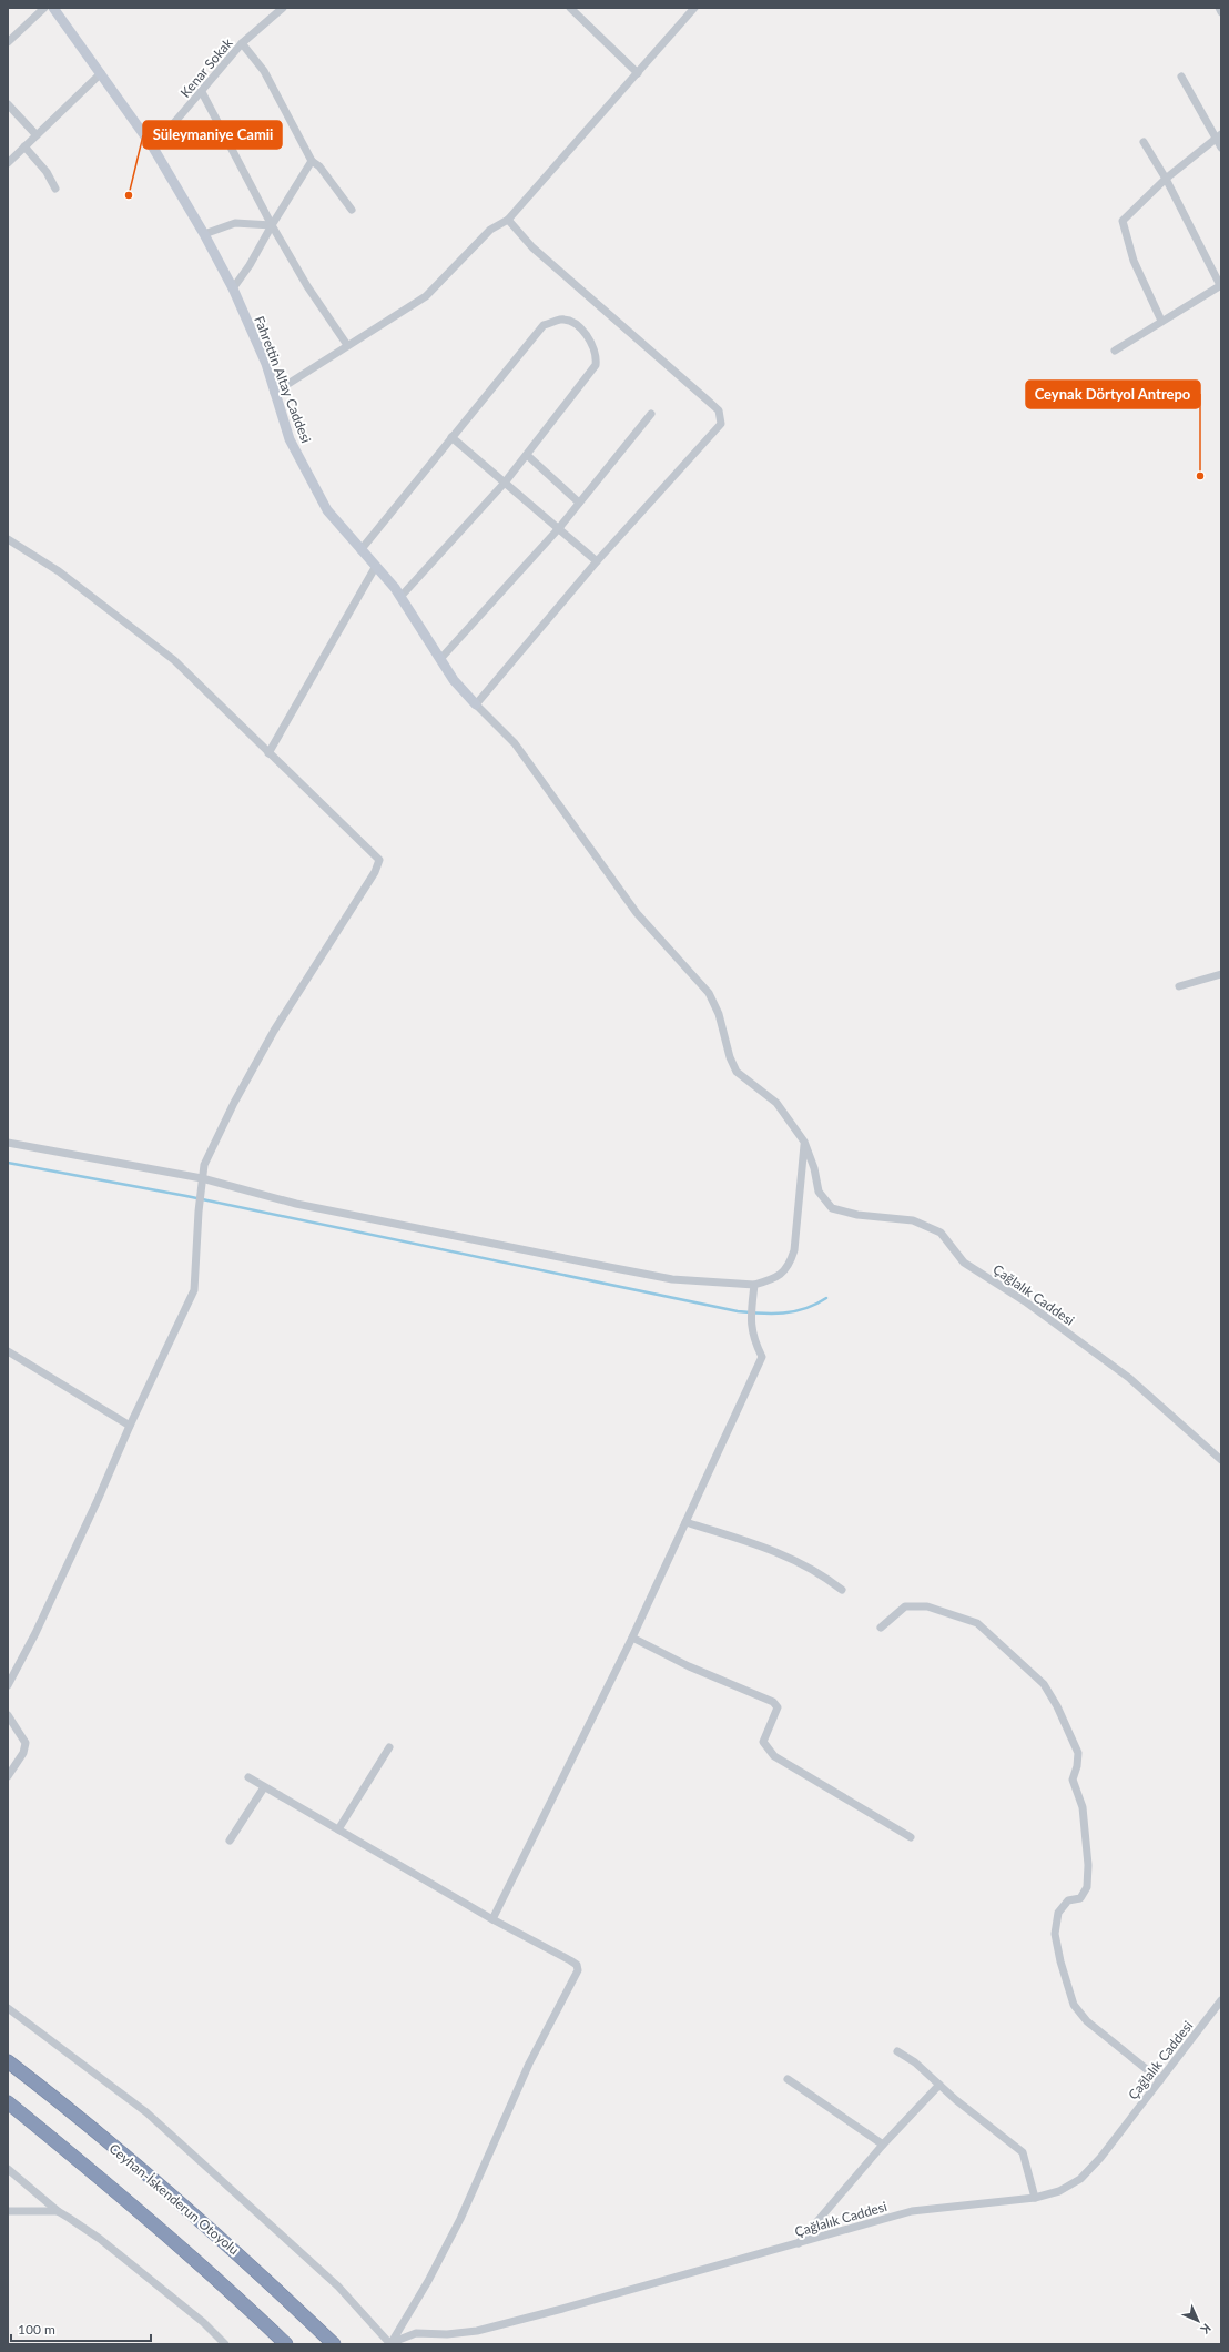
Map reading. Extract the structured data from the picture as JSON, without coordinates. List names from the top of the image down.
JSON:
{
  "streets": {
    "highway": ["Ceyhan-İskenderun Otoyolu"],
    "street": ["Kenar Sokak", "Fahrettin Altay Caddesi", "Çağlalık Caddesi"]
  },
  "crossings": [
    ["Kenar Sokak", "Fahrettin Altay Caddesi"]
  ],
  "places": ["Süleymaniye Camii", "Ceynak Dörtyol Antrepo"],
  "scale_bar": "100 m",
  "north": "bottom right"
}
